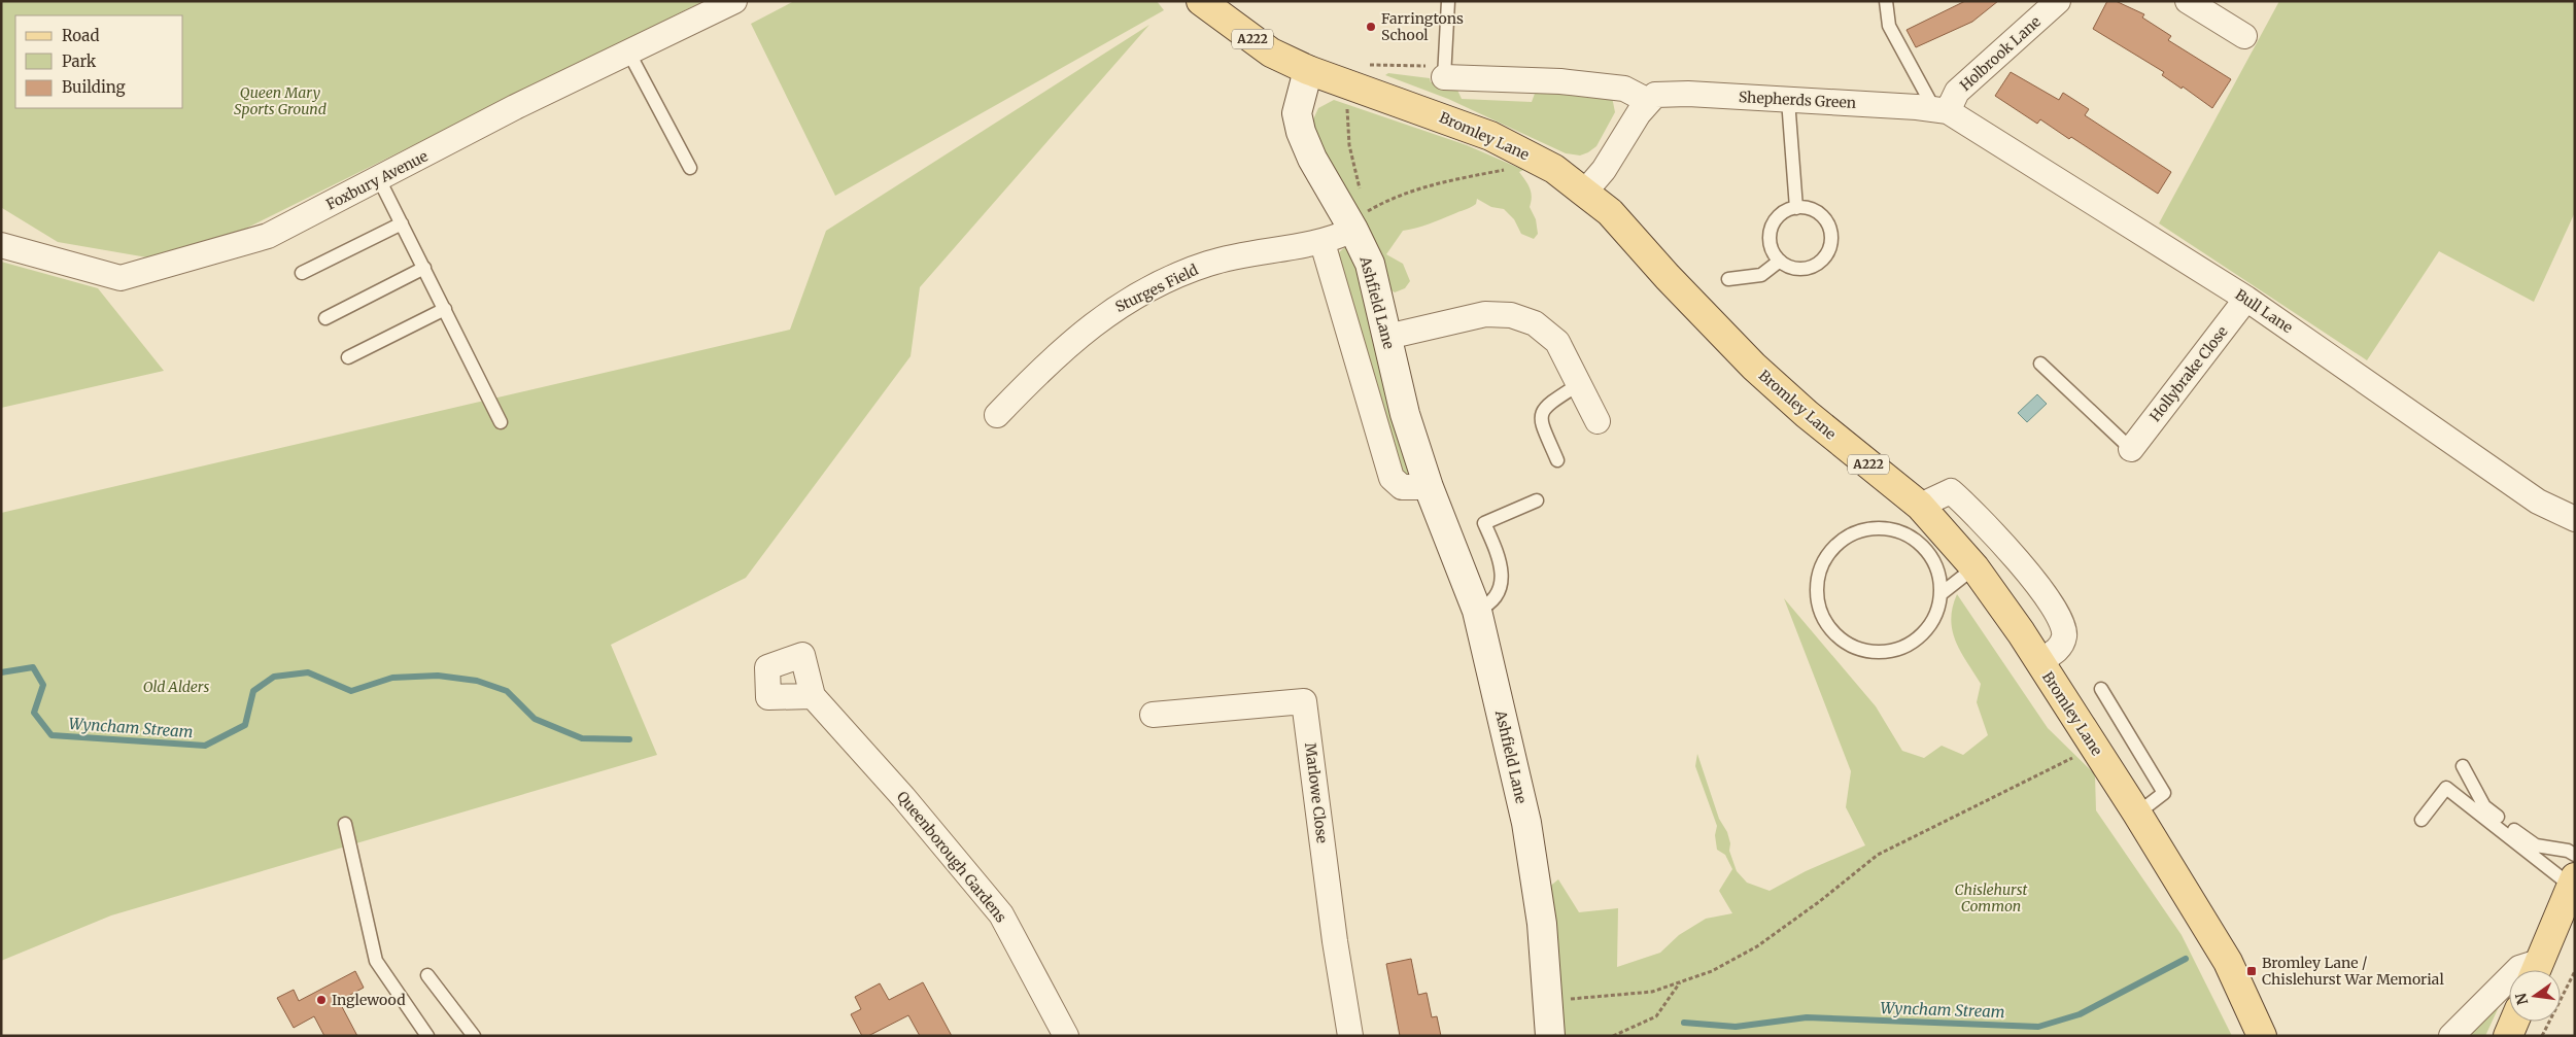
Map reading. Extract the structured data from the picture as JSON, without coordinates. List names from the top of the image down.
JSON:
{
  "streets": {
    "main road": ["A222", "Bromley Lane"],
    "street": [
      "Holbrook Lane",
      "Shepherds Green",
      "Foxbury Avenue",
      "Sturges Field",
      "Ashfield Lane",
      "Bull Lane",
      "Hollybrake Close",
      "Marlowe Close",
      "Queenborough Gardens"
    ]
  },
  "crossings": [
    ["A222", "Bromley Lane"],
    ["A222", "Ashfield Lane"],
    ["Holbrook Lane", "Shepherds Green"],
    ["Holbrook Lane", "Bull Lane"],
    ["Shepherds Green", "Bull Lane"],
    ["Bromley Lane", "Ashfield Lane"],
    ["Sturges Field", "Ashfield Lane"],
    ["Bull Lane", "Hollybrake Close"]
  ],
  "water": ["Wyncham Stream"],
  "parks": ["Queen Mary Sports Ground", "Old Alders", "Chislehurst Common"],
  "places": {
    "other": ["Farringtons School", "Inglewood"],
    "transit": ["Bromley Lane / Chislehurst War Memorial"]
  },
  "legend": ["Road", "Park", "Building"],
  "north": "left"
}
